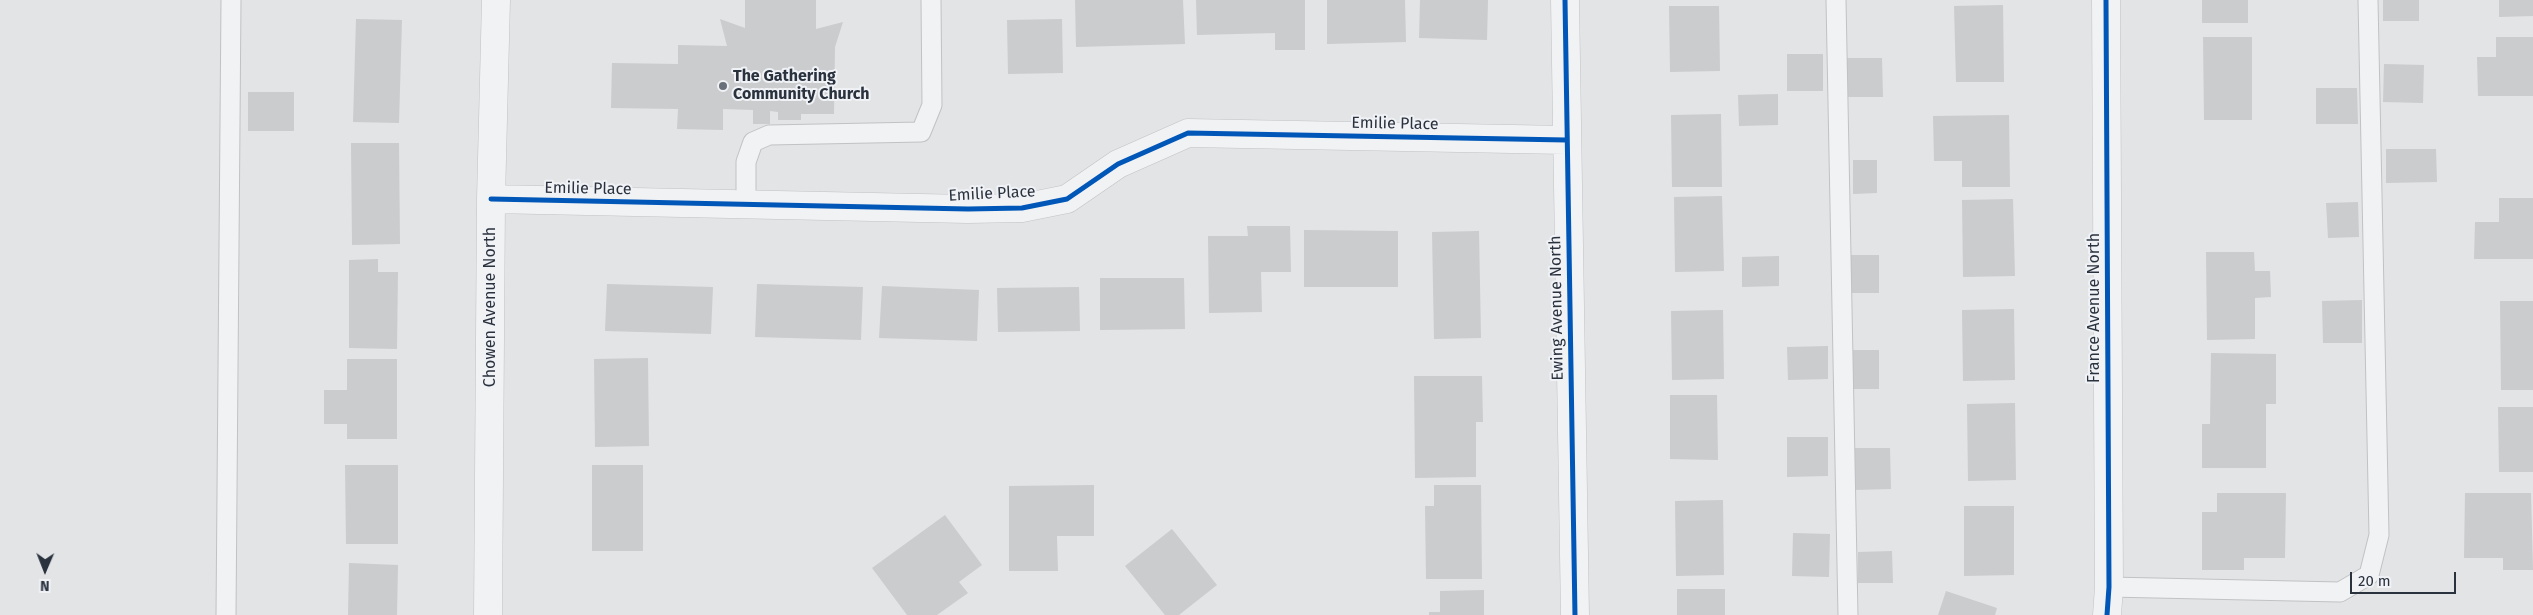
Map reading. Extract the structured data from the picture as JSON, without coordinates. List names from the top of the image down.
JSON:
{
  "streets": {
    "street": [
      "Emilie Place",
      "Chowen Avenue North",
      "Ewing Avenue North",
      "France Avenue North"
    ]
  },
  "crossings": [
    ["Emilie Place", "Chowen Avenue North"],
    ["Emilie Place", "Ewing Avenue North"]
  ],
  "places": ["The Gathering Community Church"],
  "scale_bar": "20 m",
  "north": "bottom"
}
